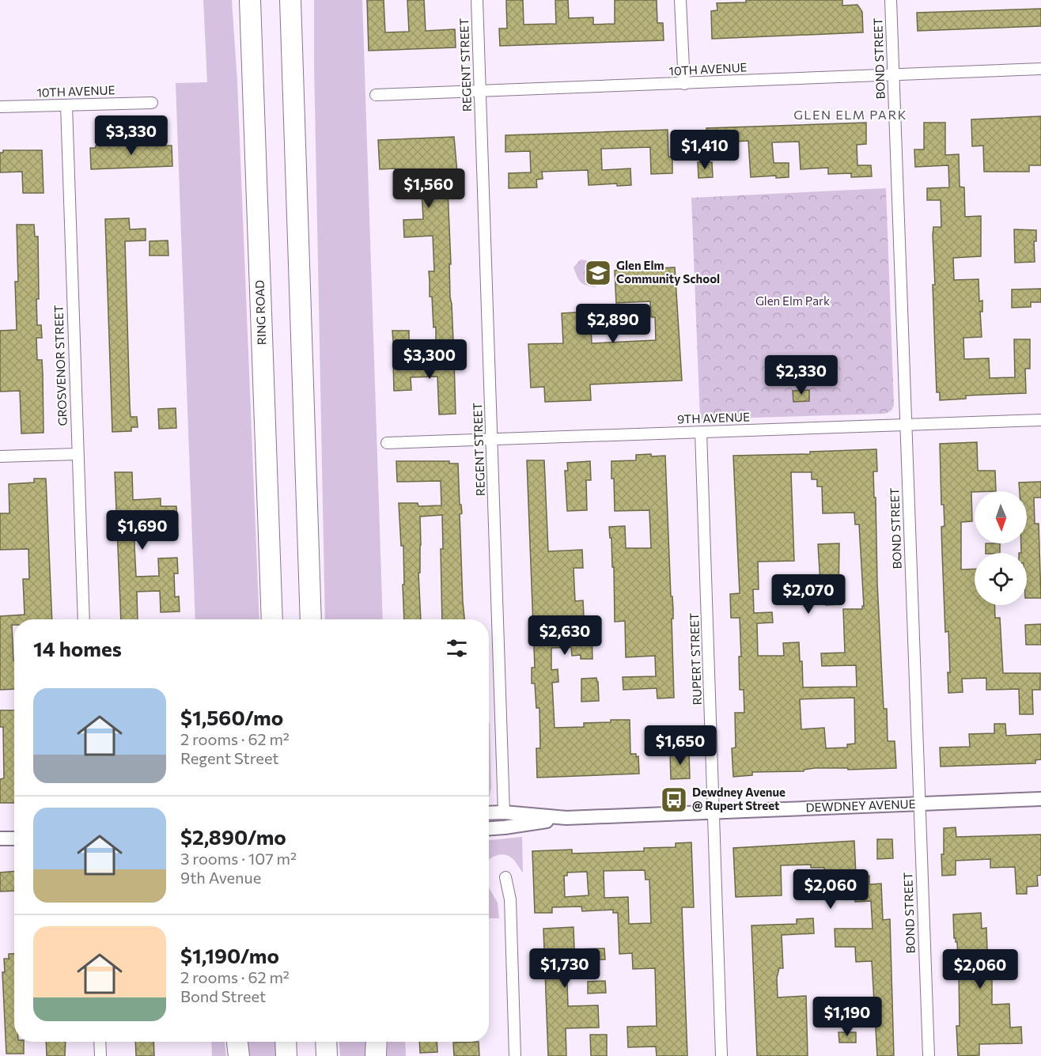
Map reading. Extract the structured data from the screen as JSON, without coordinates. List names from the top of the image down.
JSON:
{
  "streets": {
    "highway": ["RING ROAD"],
    "street": [
      "BOND STREET",
      "REGENT STREET",
      "10TH AVENUE",
      "GROSVENOR STREET",
      "9TH AVENUE",
      "RUPERT STREET",
      "DEWDNEY AVENUE"
    ]
  },
  "crossings": [
    ["BOND STREET", "10TH AVENUE"],
    ["BOND STREET", "9TH AVENUE"],
    ["BOND STREET", "DEWDNEY AVENUE"],
    ["REGENT STREET", "10TH AVENUE"],
    ["REGENT STREET", "9TH AVENUE"],
    ["REGENT STREET", "DEWDNEY AVENUE"],
    ["10TH AVENUE", "GROSVENOR STREET"],
    ["9TH AVENUE", "RUPERT STREET"],
    ["RUPERT STREET", "DEWDNEY AVENUE"]
  ],
  "districts": ["GLEN ELM PARK"],
  "parks": ["Glen Elm Park"],
  "places": {
    "school or university": ["Glen Elm Community School"],
    "bus stop": ["Dewdney Avenue @ Rupert Street"]
  },
  "north": "bottom",
  "page": {
    "price": [
      "$3,330",
      "$1,410",
      "$1,560",
      "$2,890",
      "$3,300",
      "$2,330",
      "$1,690",
      "$2,070",
      "$2,630",
      "$1,650",
      "$2,060",
      "$1,730",
      "$2,060",
      "$1,190"
    ],
    "heading": "14 homes",
    "list": [
      {
        "name": "$1,560/mo",
        "note": "2 rooms · 62 m² · Regent Street"
      },
      {
        "name": "$2,890/mo",
        "note": "3 rooms · 107 m² · 9th Avenue"
      },
      {
        "name": "$1,190/mo",
        "note": "2 rooms · 62 m² · Bond Street"
      }
    ]
  }
}
